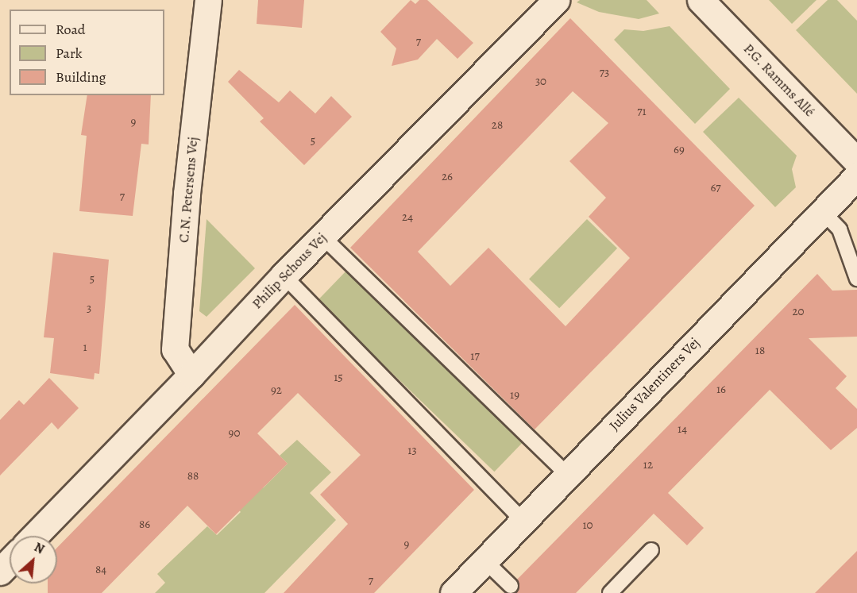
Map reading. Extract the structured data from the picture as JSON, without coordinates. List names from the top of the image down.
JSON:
{
  "streets": {
    "street": [
      "P.G. Ramms Allé",
      "C.N. Petersens Vej",
      "Philip Schous Vej",
      "Julius Valentiners Vej"
    ]
  },
  "crossings": [
    ["C.N. Petersens Vej", "Philip Schous Vej"]
  ],
  "house_numbers": [
    "7",
    "73",
    "30",
    "71",
    "9",
    "28",
    "5",
    "69",
    "26",
    "67",
    "7",
    "24",
    "5",
    "3",
    "20",
    "1",
    "18",
    "17",
    "15",
    "16",
    "92",
    "19",
    "14",
    "90",
    "13",
    "12",
    "88",
    "86",
    "10",
    "9",
    "84",
    "7"
  ],
  "legend": ["Road", "Park", "Building"],
  "north": "top right"
}
